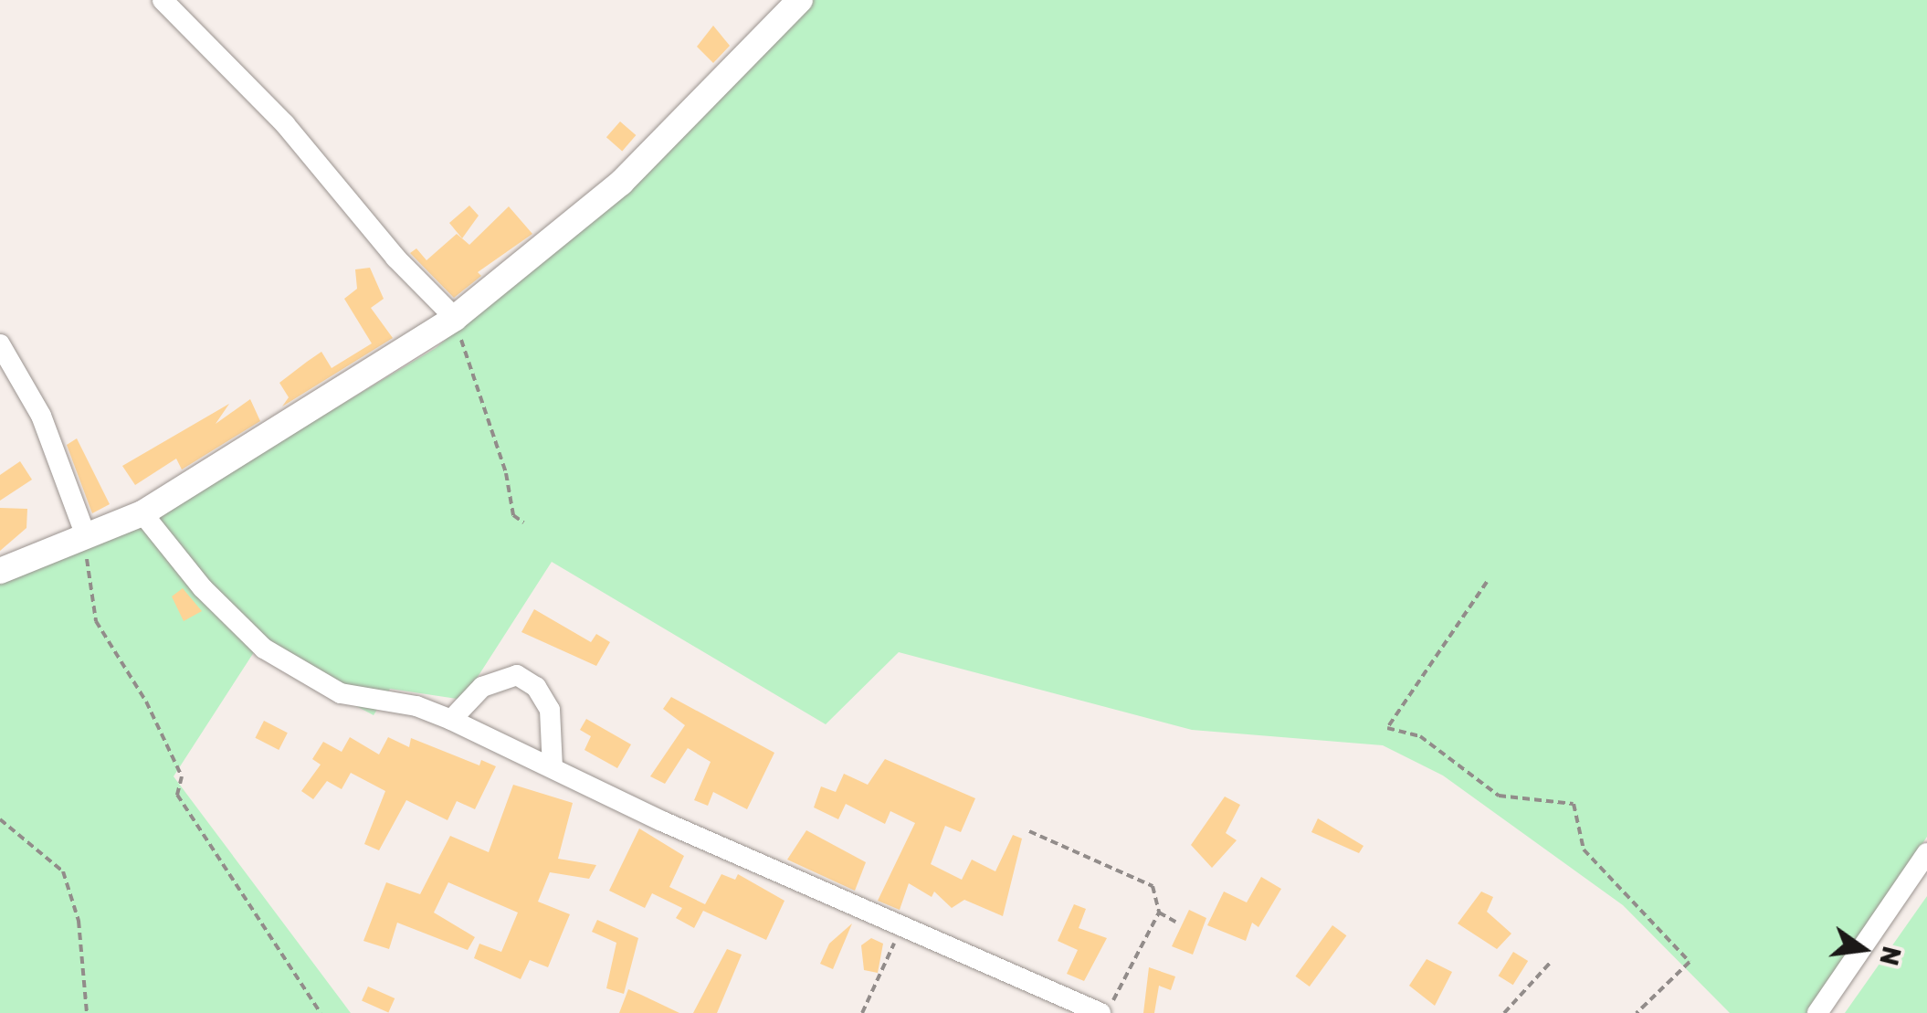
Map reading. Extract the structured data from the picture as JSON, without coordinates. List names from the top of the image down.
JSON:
{
  "north": "right"
}
